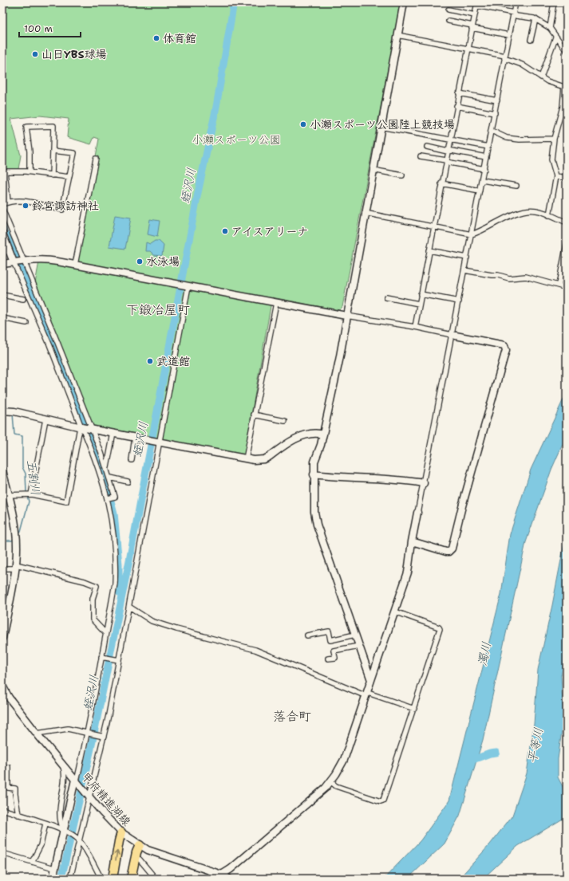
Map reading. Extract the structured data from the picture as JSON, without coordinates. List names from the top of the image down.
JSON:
{
  "streets": {
    "street": ["甲府精進湖線"]
  },
  "districts": ["下鍛冶屋町", "落合町"],
  "water": [
    "蛭沢川",
    "五割川",
    "濁川",
    "平等川"
  ],
  "parks": ["小瀬スポーツ公園"],
  "places": [
    "体育館",
    "山日YBS球場",
    "小瀬スポーツ公園陸上競技場",
    "鈴宮諏訪神社",
    "アイスアリーナ",
    "水泳場",
    "武道館"
  ],
  "scale_bar": "100 m"
}
